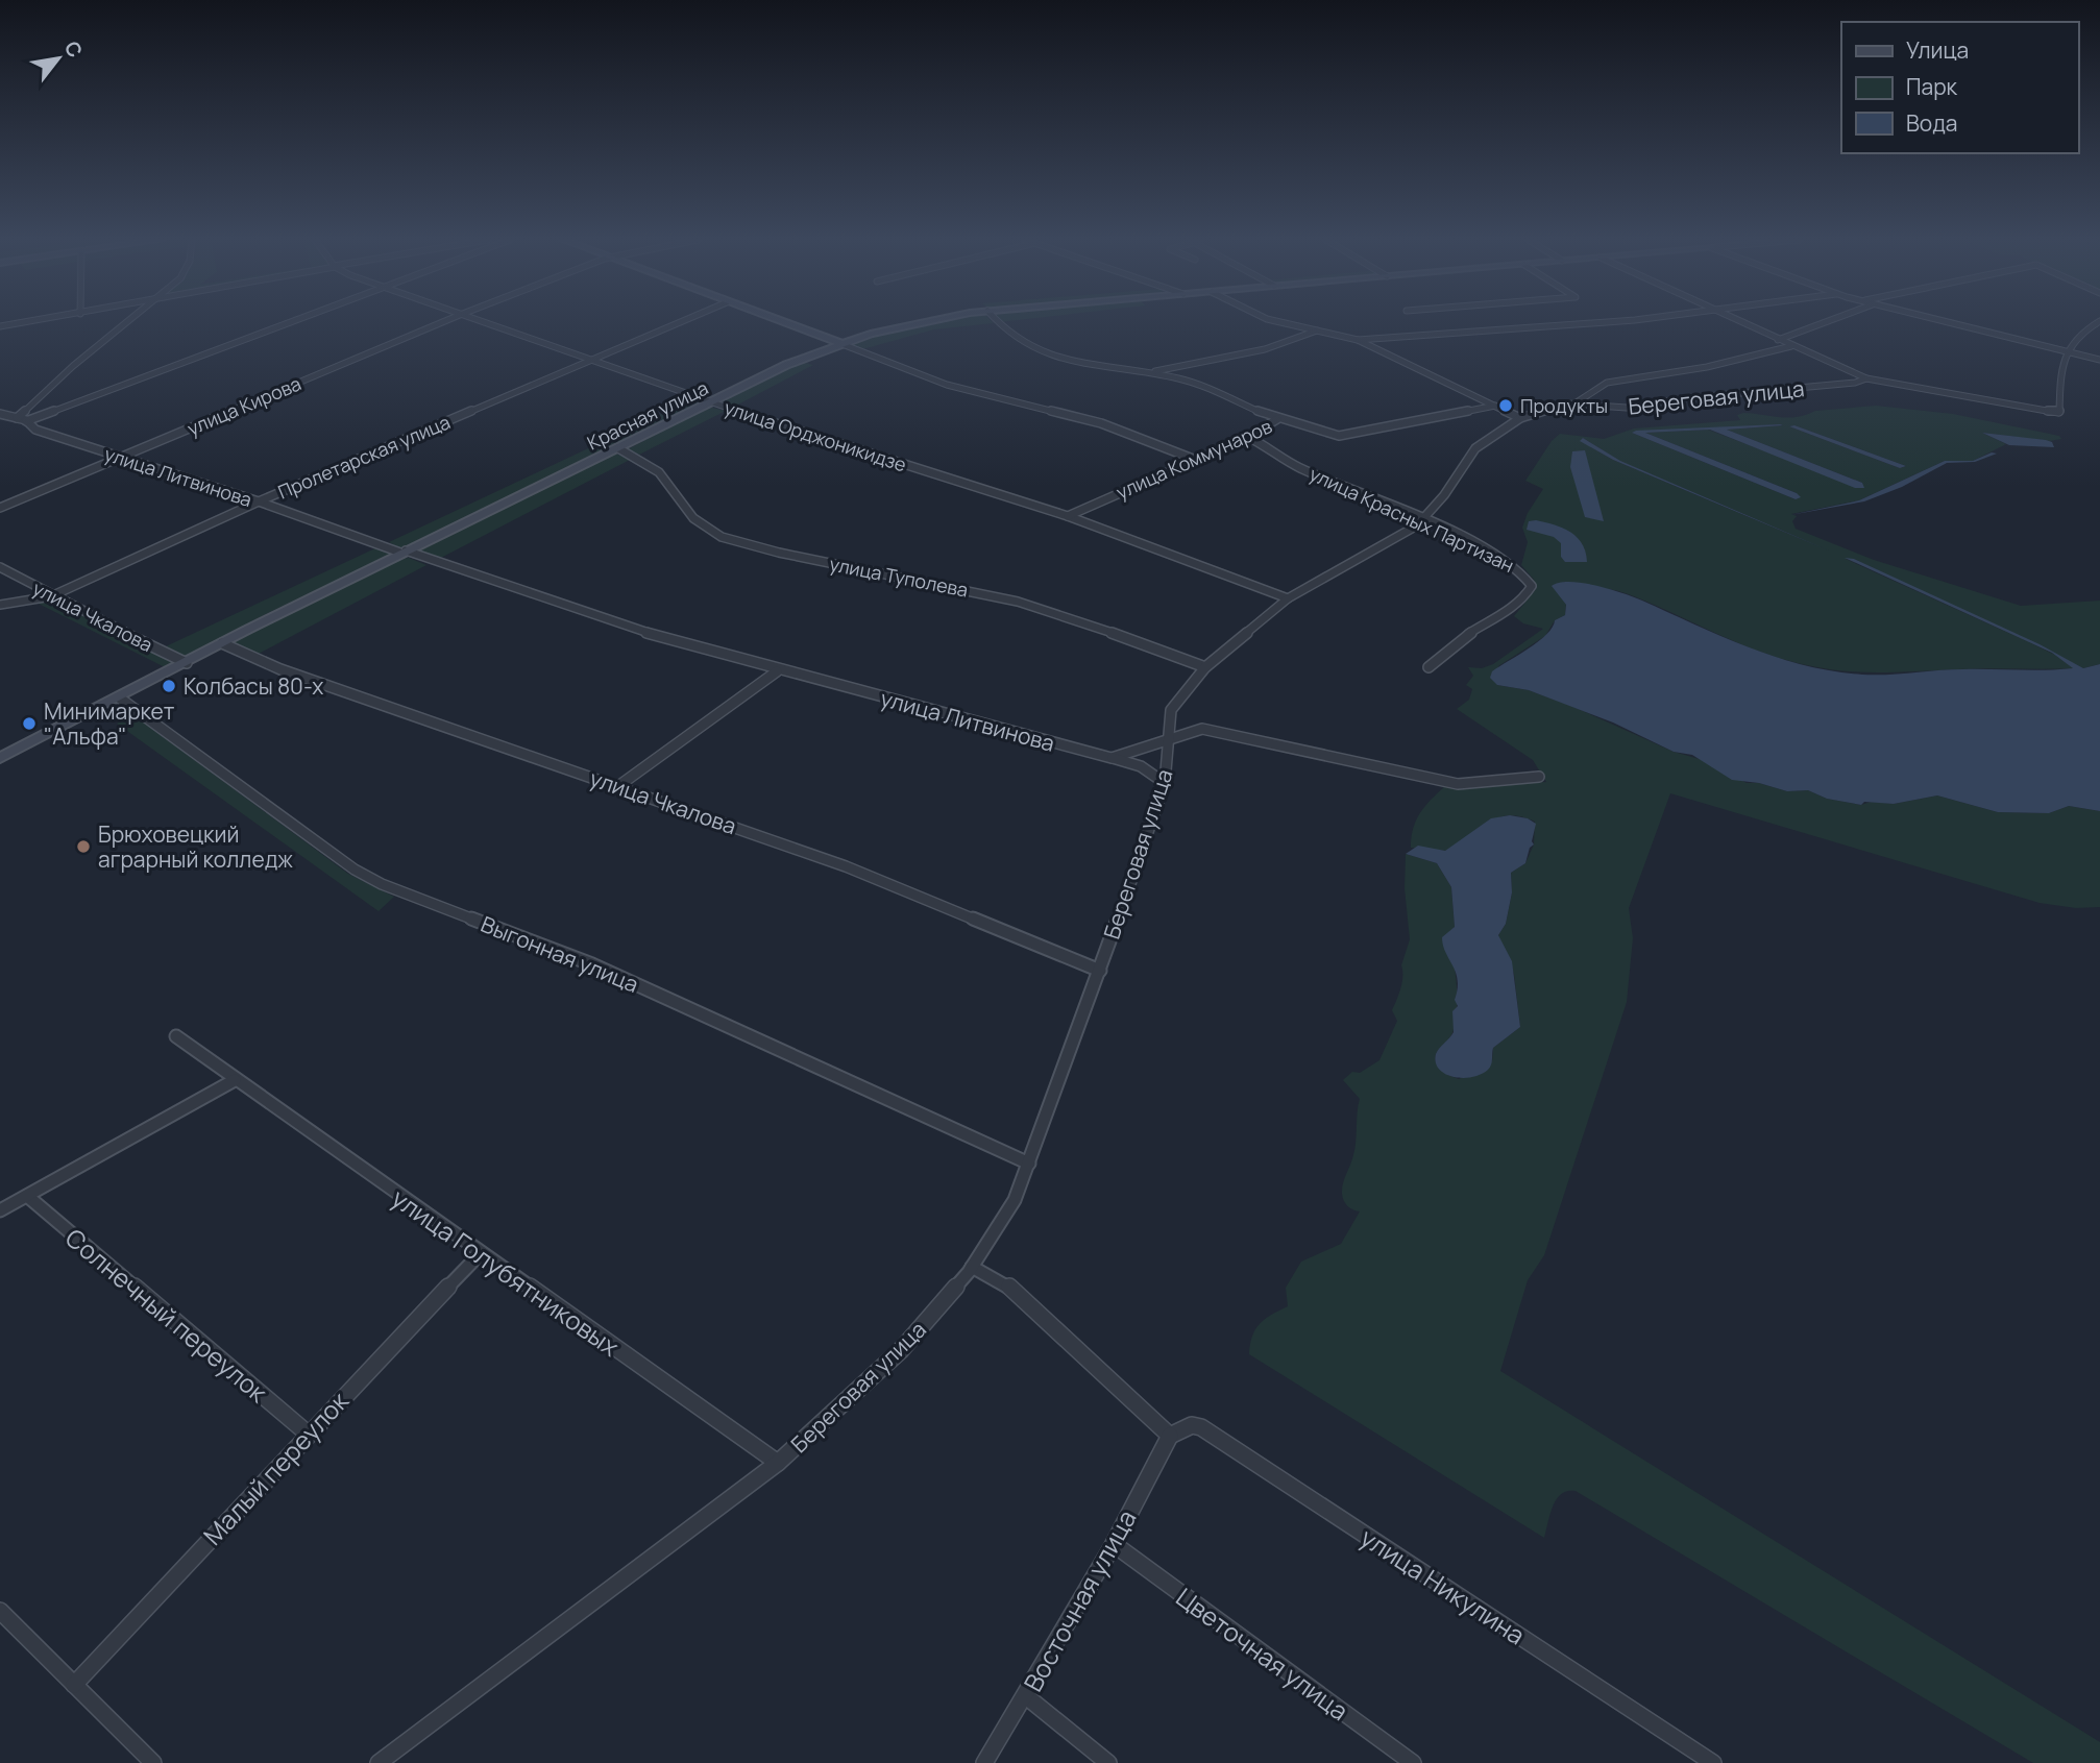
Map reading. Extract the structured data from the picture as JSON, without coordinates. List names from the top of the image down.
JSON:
{
  "streets": {
    "street": [
      "Береговая улица",
      "улица Кирова",
      "Красная улица",
      "улица Орджоникидзе",
      "Пролетарская улица",
      "улица Коммунаров",
      "улица Литвинова",
      "улица Красных Партизан",
      "улица Туполева",
      "улица Чкалова",
      "Выгонная улица",
      "улица Голубятниковых",
      "Солнечный переулок",
      "Малый переулок",
      "улица Никулина",
      "Восточная улица",
      "Цветочная улица"
    ]
  },
  "crossings": [
    ["Береговая улица", "улица Орджоникидзе"],
    ["Береговая улица", "улица Литвинова"],
    ["Береговая улица", "улица Красных Партизан"],
    ["Береговая улица", "улица Туполева"],
    ["Береговая улица", "улица Чкалова"],
    ["Береговая улица", "Выгонная улица"],
    ["Береговая улица", "улица Голубятниковых"],
    ["улица Кирова", "улица Литвинова"],
    ["Красная улица", "улица Орджоникидзе"],
    ["Красная улица", "улица Литвинова"],
    ["Красная улица", "улица Туполева"],
    ["Красная улица", "улица Чкалова"],
    ["Красная улица", "Выгонная улица"],
    ["улица Орджоникидзе", "Пролетарская улица"],
    ["улица Орджоникидзе", "улица Коммунаров"],
    ["Пролетарская улица", "улица Литвинова"],
    ["Пролетарская улица", "улица Чкалова"],
    ["улица Коммунаров", "улица Красных Партизан"],
    ["улица Голубятниковых", "Малый переулок"],
    ["Солнечный переулок", "Малый переулок"],
    ["улица Никулина", "Восточная улица"],
    ["Восточная улица", "Цветочная улица"]
  ],
  "places": [
    "Продукты",
    "Колбасы 80-х",
    "Минимаркет \"Альфа\"",
    "Брюховецкий аграрный колледж"
  ],
  "legend": ["Улица", "Парк", "Вода"],
  "north": "top right"
}
